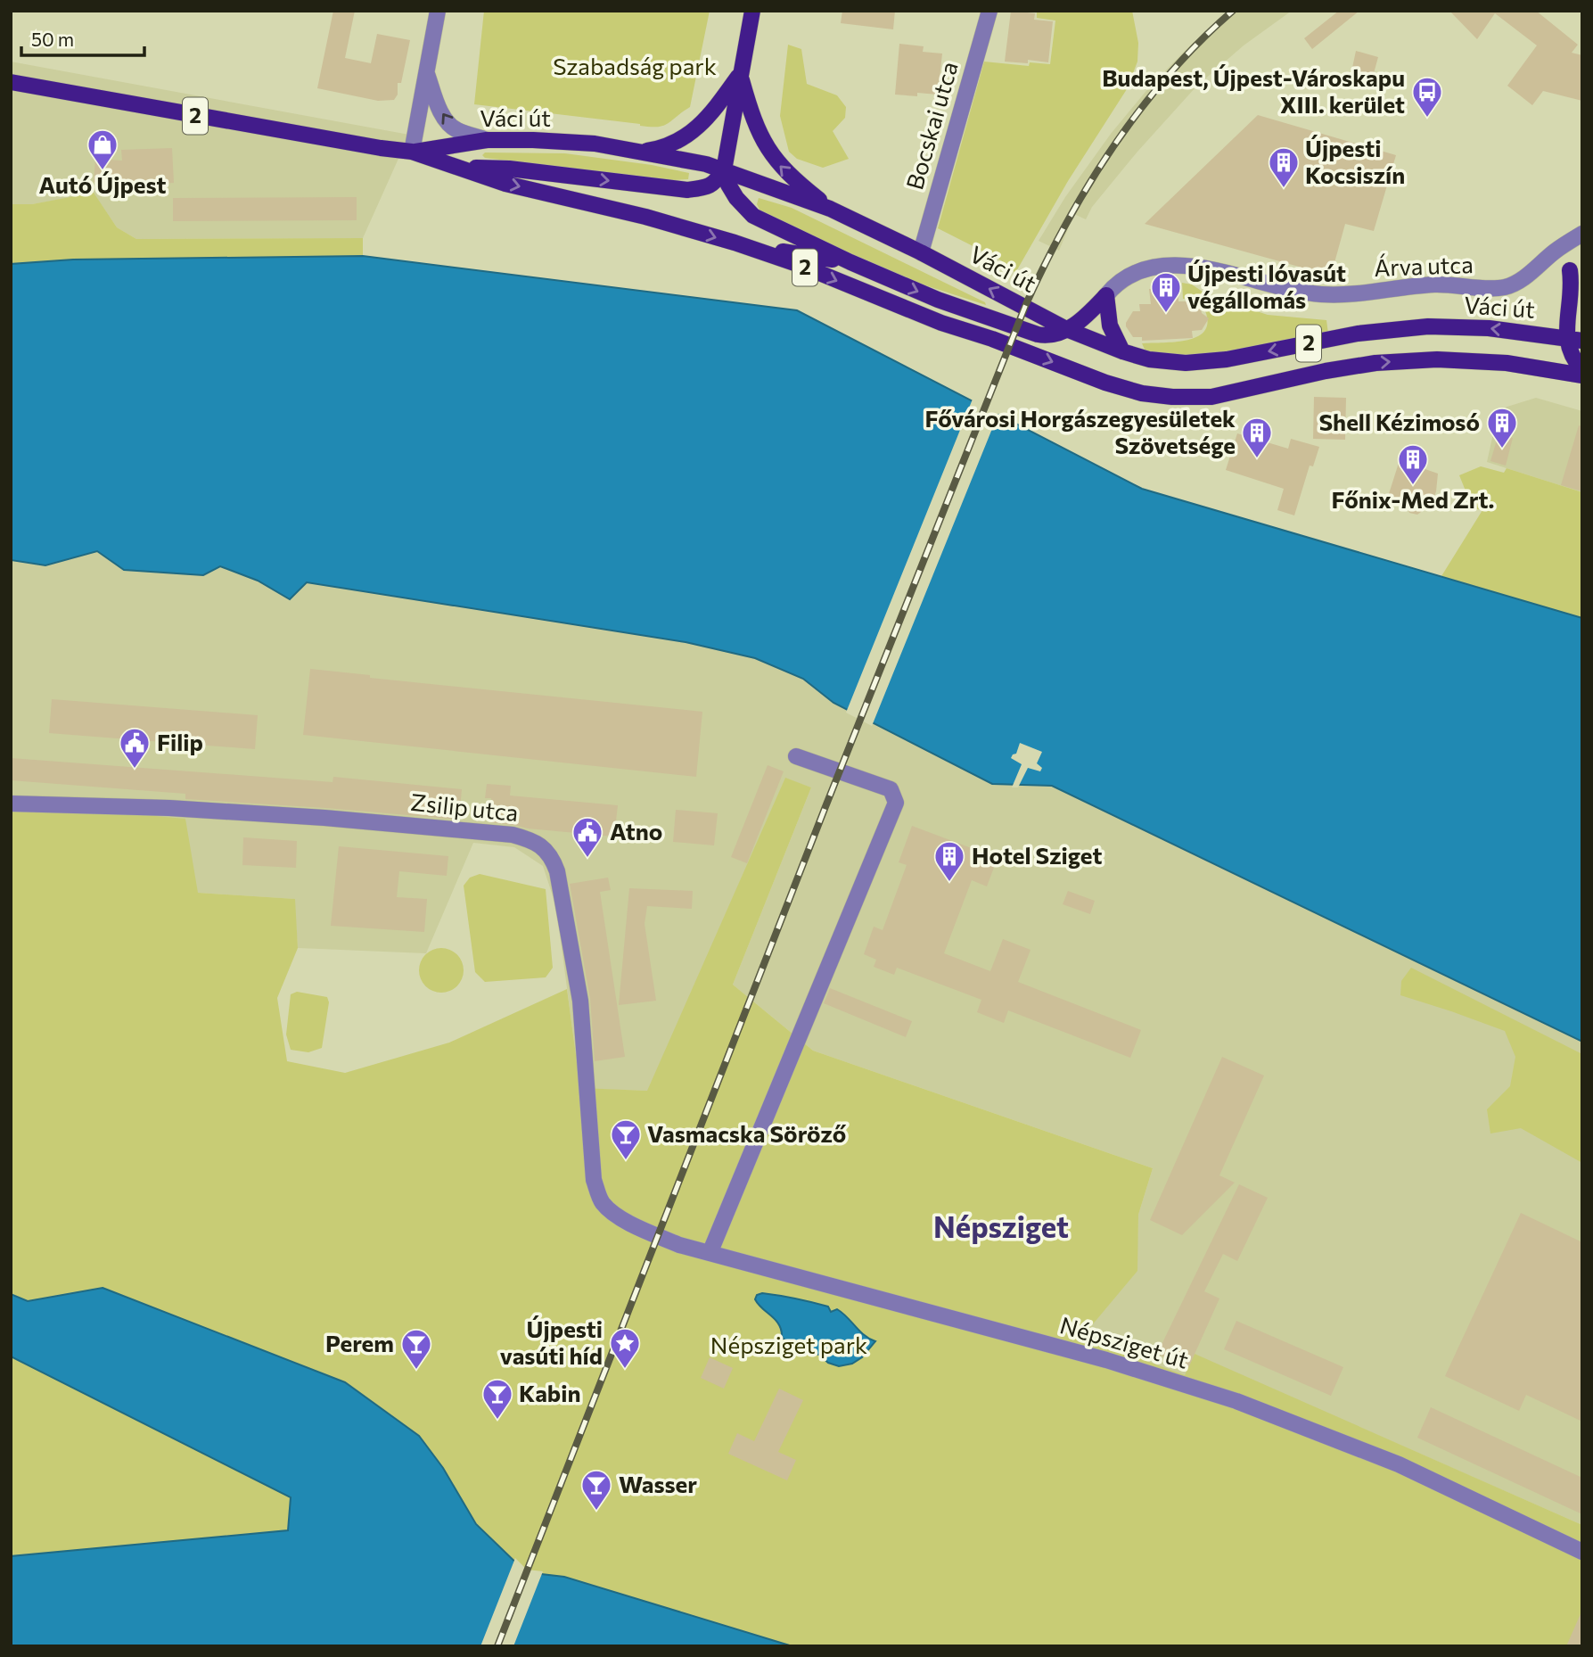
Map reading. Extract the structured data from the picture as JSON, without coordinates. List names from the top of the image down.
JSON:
{
  "streets": {
    "main road": ["2", "Váci út"],
    "street": [
      "Bocskai utca",
      "Árva utca",
      "Zsilip utca",
      "Népsziget út"
    ]
  },
  "crossings": [
    ["Váci út", "Bocskai utca"],
    ["Zsilip utca", "Népsziget út"]
  ],
  "districts": ["Népsziget"],
  "parks": ["Szabadság park", "Népsziget park"],
  "places": {
    "bus stop": ["Budapest, Újpest-Városkapu XIII. kerület"],
    "shop": ["Autó Újpest"],
    "building": [
      "Újpesti Kocsiszín",
      "Újpesti lóvasút végállomás",
      "Shell Kézimosó",
      "Fővárosi Horgászegyesületek Szövetsége",
      "Főnix-Med Zrt.",
      "Hotel Sziget"
    ],
    "public building": ["Filip", "Atno"],
    "bar": [
      "Vasmacska Söröző",
      "Perem",
      "Kabin",
      "Wasser"
    ],
    "place": ["Újpesti vasúti híd"]
  },
  "scale_bar": "50 m"
}
